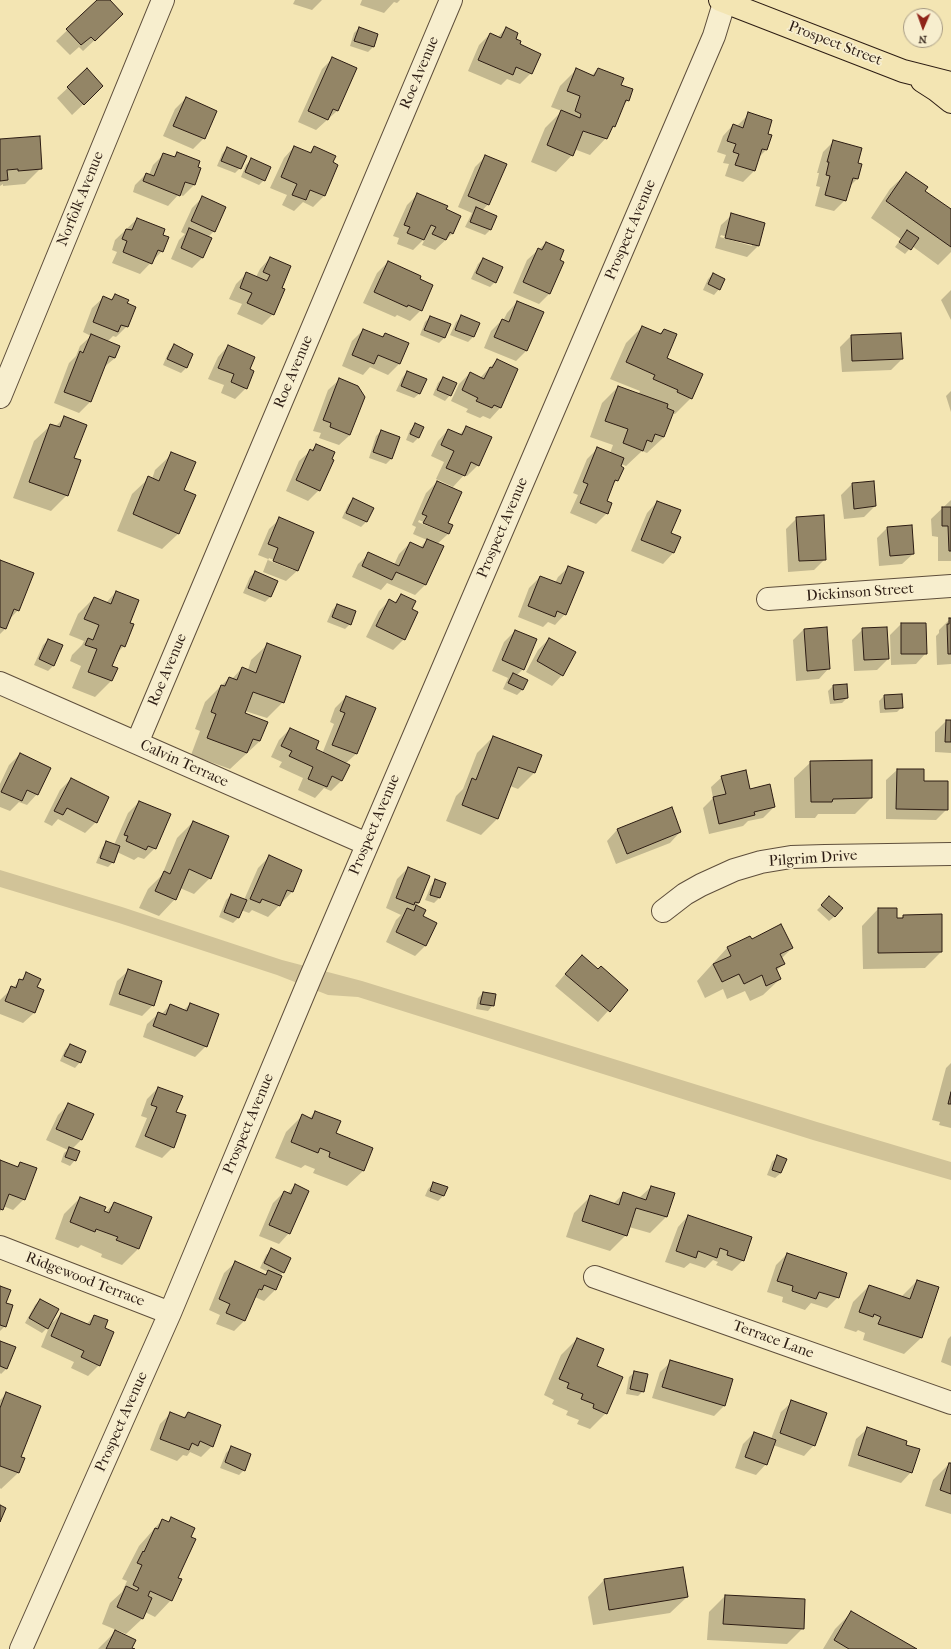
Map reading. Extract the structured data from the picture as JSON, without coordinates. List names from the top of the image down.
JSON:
{
  "streets": {
    "main road": ["Prospect Street"],
    "street": [
      "Roe Avenue",
      "Norfolk Avenue",
      "Prospect Avenue",
      "Dickinson Street",
      "Calvin Terrace",
      "Pilgrim Drive",
      "Ridgewood Terrace",
      "Terrace Lane"
    ]
  },
  "crossings": [
    ["Prospect Street", "Prospect Avenue"],
    ["Roe Avenue", "Calvin Terrace"],
    ["Prospect Avenue", "Calvin Terrace"],
    ["Prospect Avenue", "Ridgewood Terrace"]
  ],
  "north": "bottom"
}
